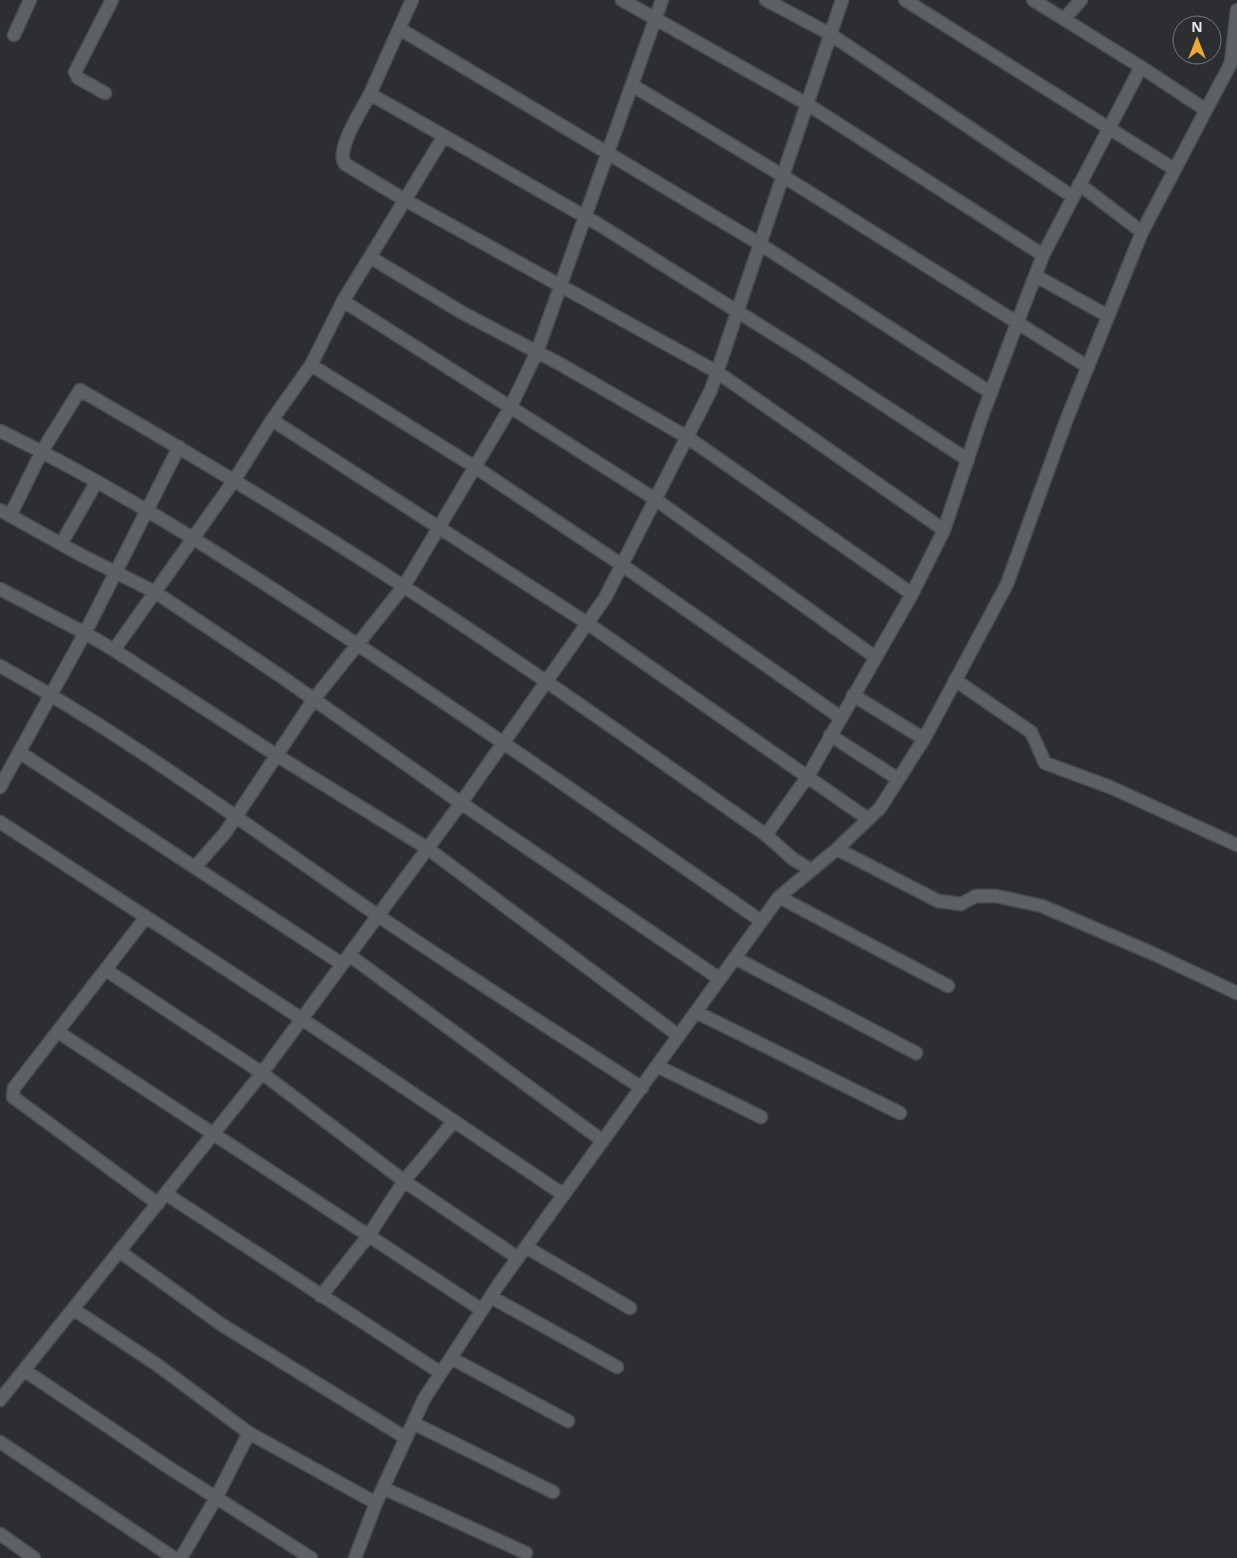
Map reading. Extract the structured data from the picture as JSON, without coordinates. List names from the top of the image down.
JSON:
{
  "north": "top"
}
